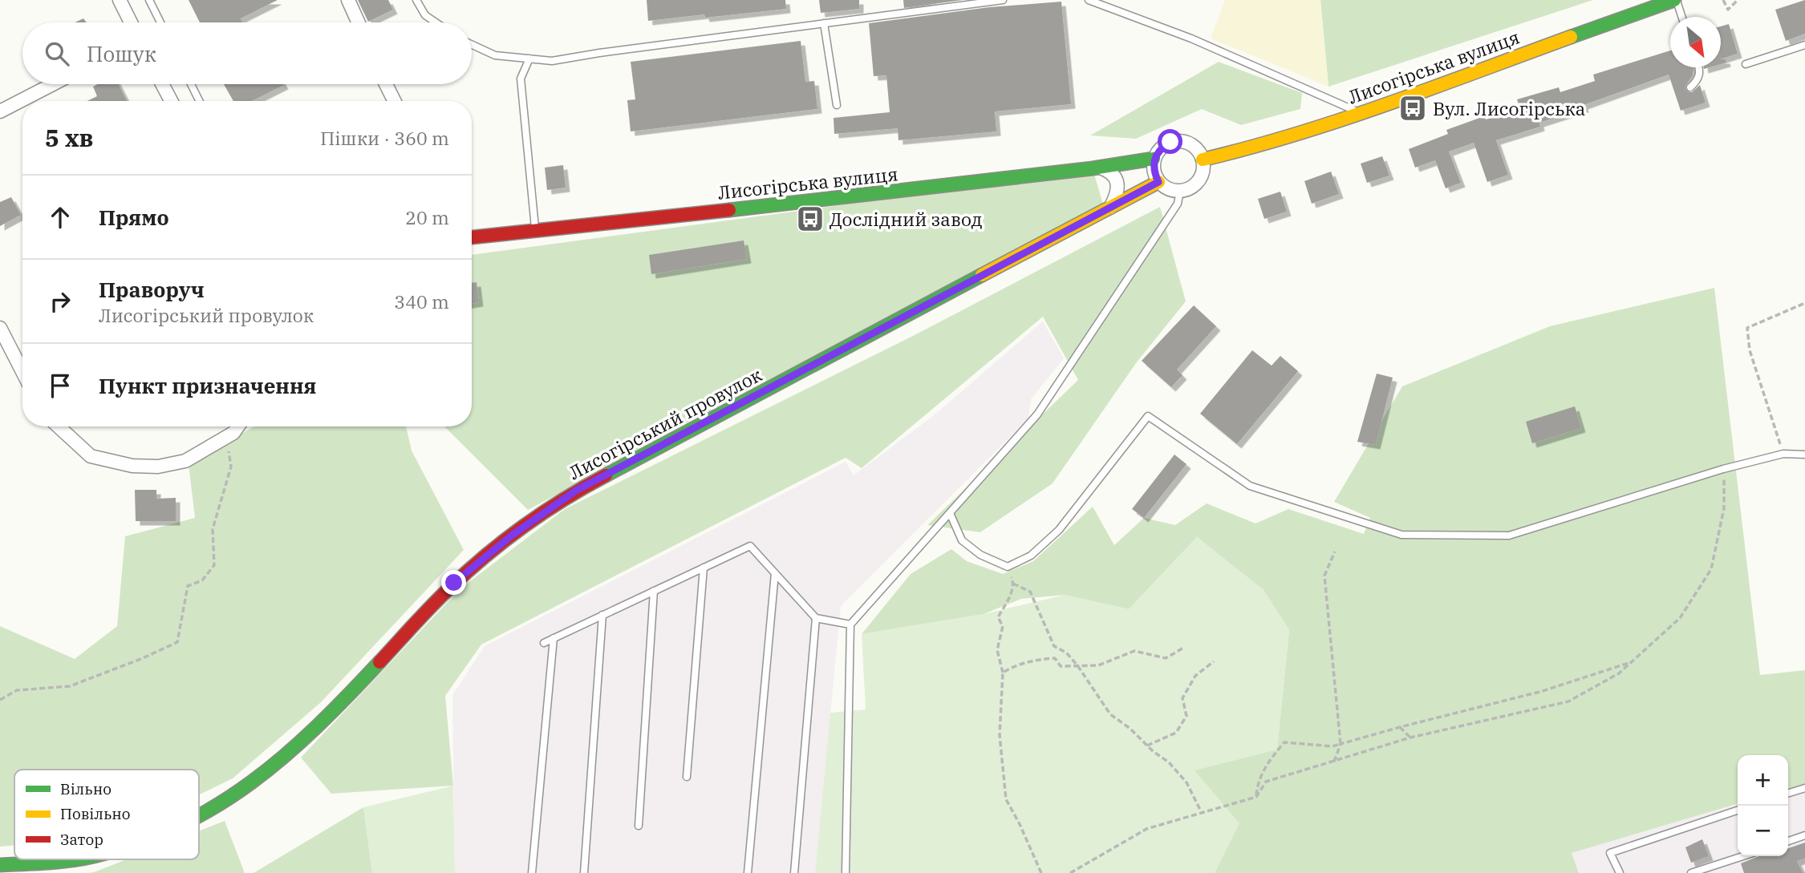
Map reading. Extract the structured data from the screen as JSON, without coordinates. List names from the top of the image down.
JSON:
{
  "streets": {
    "street": ["Лисогірська вулиця", "Лисогірський провулок"]
  },
  "crossings": [
    ["Лисогірська вулиця", "Лисогірський провулок"]
  ],
  "places": {
    "bus stop": ["Вул. Лисогірська", "Дослідний завод"]
  },
  "legend": ["Вільно", "Повільно", "Затор"],
  "north": "bottom right",
  "page": {
    "search": "Пошук",
    "heading": ["5 хв", "Пішки · 360 m"],
    "list": [
      ["Прямо", "20 m"],
      ["Праворуч", "Лисогірський провулок", "340 m"],
      "Пункт призначення"
    ],
    "map_buttons": ["+", "−"]
  }
}
